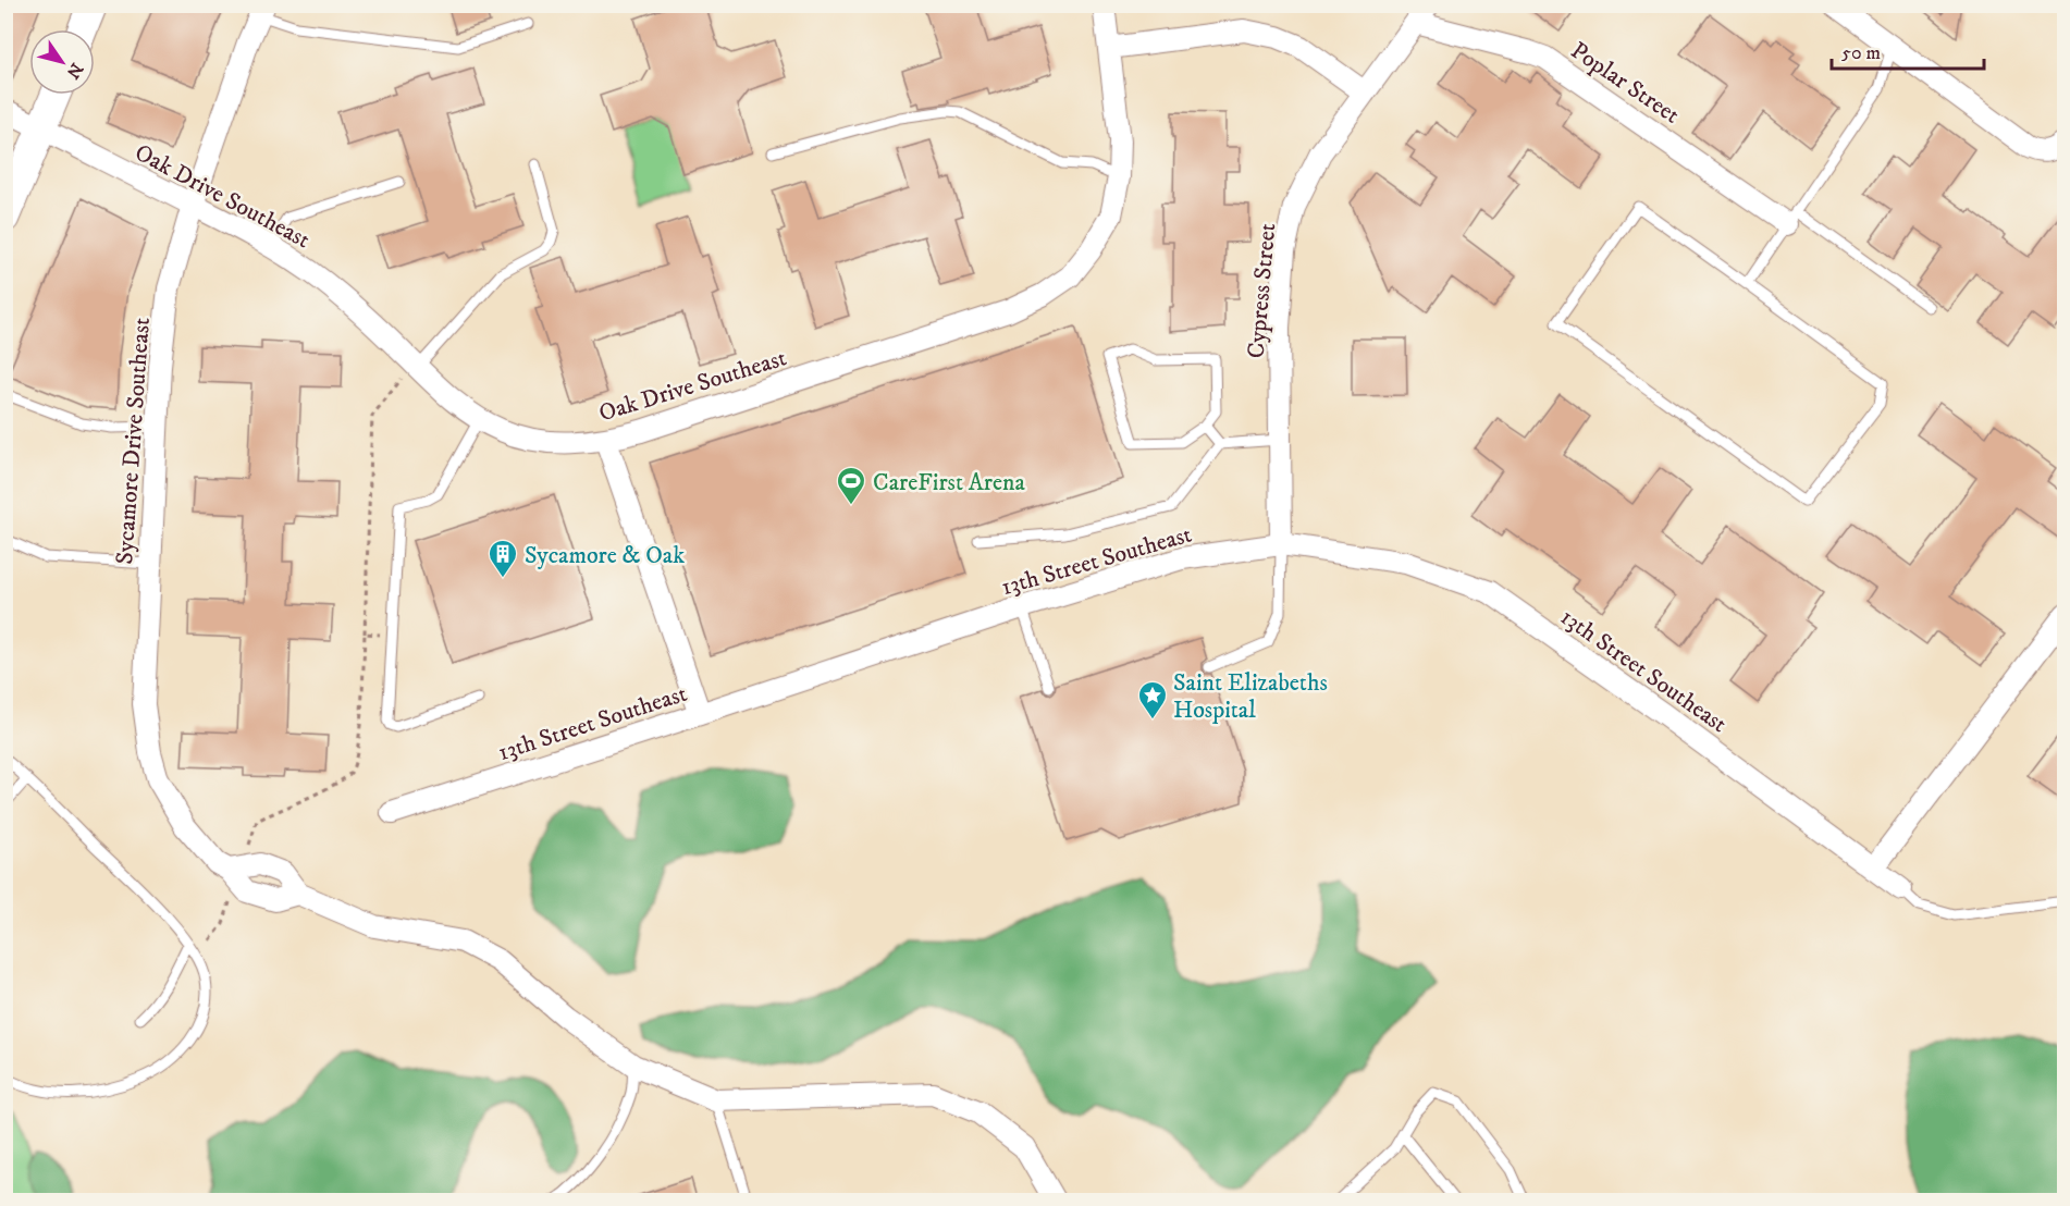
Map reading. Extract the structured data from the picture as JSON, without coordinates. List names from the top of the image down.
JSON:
{
  "streets": {
    "street": [
      "Poplar Street",
      "Oak Drive Southeast",
      "Cypress Street",
      "Sycamore Drive Southeast",
      "13th Street Southeast"
    ]
  },
  "crossings": [
    ["Poplar Street", "Cypress Street"],
    ["Oak Drive Southeast", "Sycamore Drive Southeast"],
    ["Cypress Street", "13th Street Southeast"]
  ],
  "places": {
    "sports": ["CareFirst Arena"],
    "building": ["Sycamore & Oak"],
    "place": ["Saint Elizabeths Hospital"]
  },
  "scale_bar": "50 m",
  "north": "bottom right"
}
